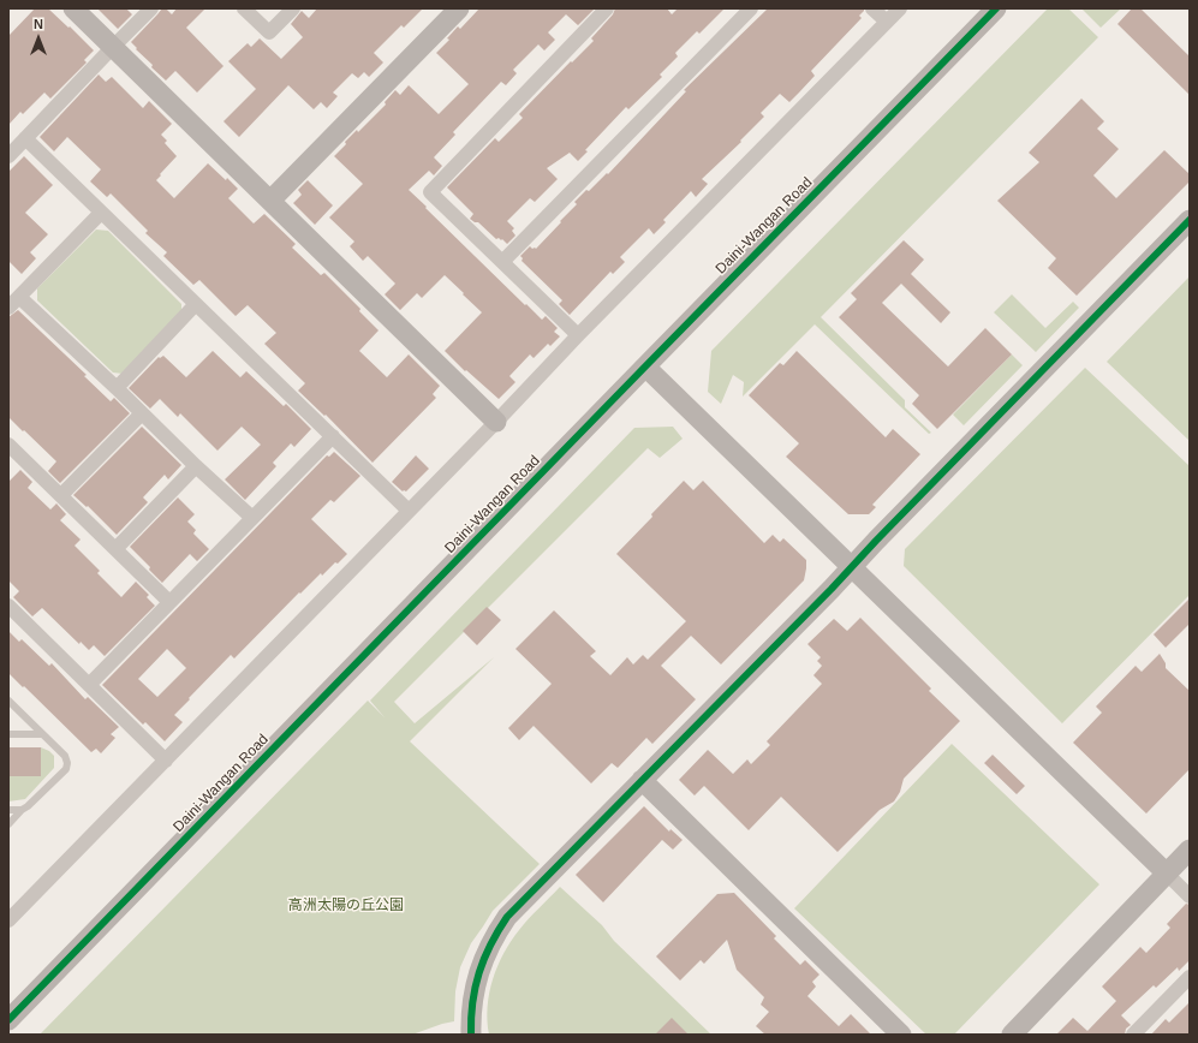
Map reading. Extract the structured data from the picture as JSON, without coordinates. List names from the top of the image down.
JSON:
{
  "streets": {
    "street": ["Daini-Wangan Road"]
  },
  "parks": ["高洲太陽の丘公園"],
  "north": "top"
}
